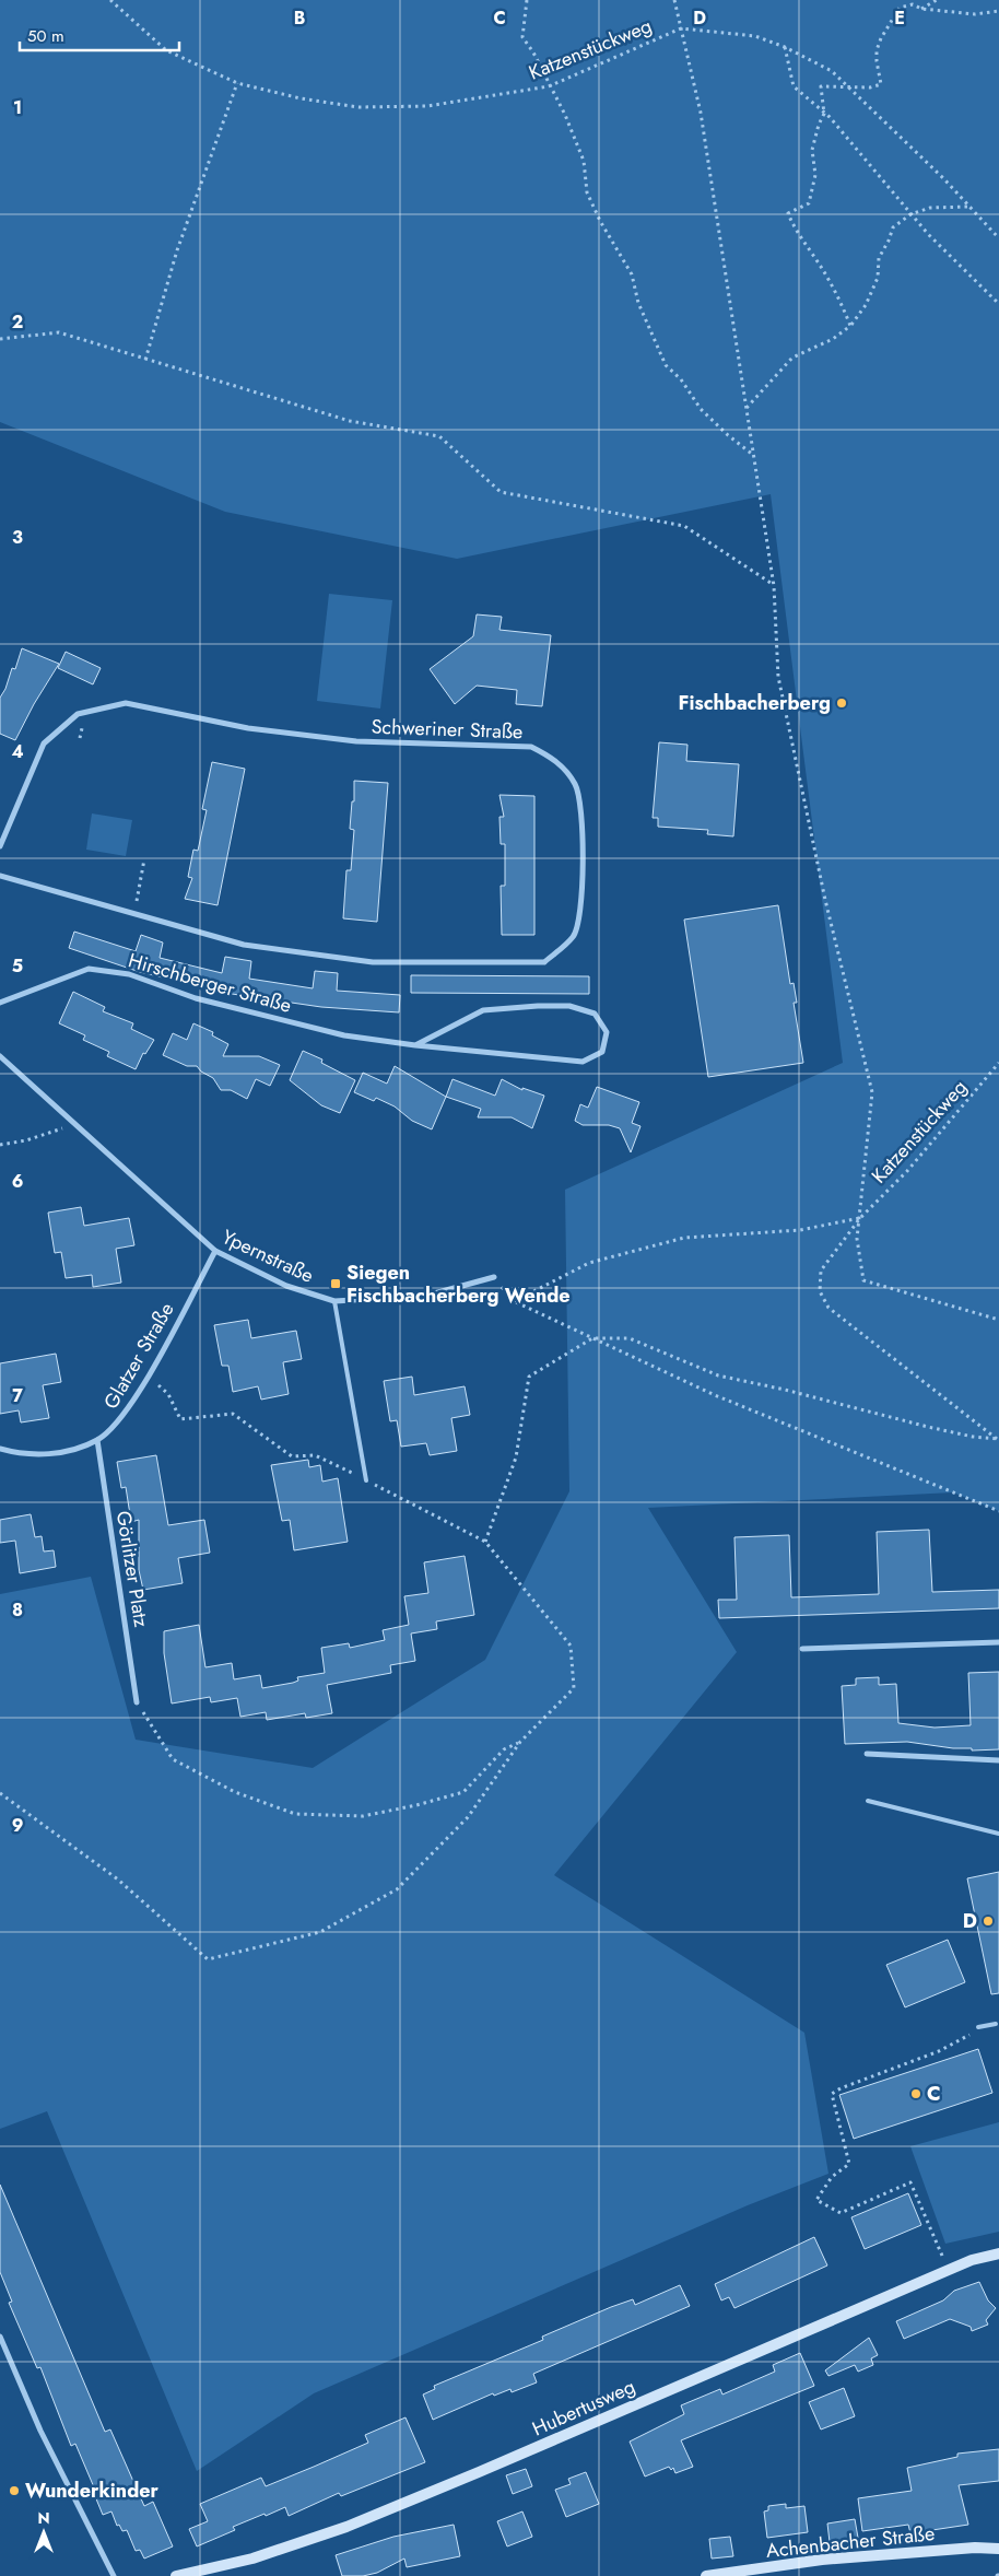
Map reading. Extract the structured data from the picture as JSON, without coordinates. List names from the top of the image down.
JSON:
{
  "streets": {
    "street": [
      "Schweriner Straße",
      "Hirschberger Straße",
      "Ypernstraße",
      "Glatzer Straße",
      "Görlitzer Platz",
      "Hubertusweg",
      "Achenbacher Straße"
    ],
    "path": ["Katzenstückweg"]
  },
  "crossings": [
    ["Ypernstraße", "Glatzer Straße"],
    ["Glatzer Straße", "Görlitzer Platz"]
  ],
  "places": {
    "other": [
      "Fischbacherberg",
      "D",
      "C",
      "Wunderkinder"
    ],
    "transit": ["Siegen Fischbacherberg Wende"]
  },
  "scale_bar": "50 m",
  "north": "top",
  "grid": {
    "columns": [
      "B",
      "C",
      "D",
      "E"
    ],
    "rows": [
      "1",
      "2",
      "3",
      "4",
      "5",
      "6",
      "7",
      "8",
      "9"
    ]
  }
}
